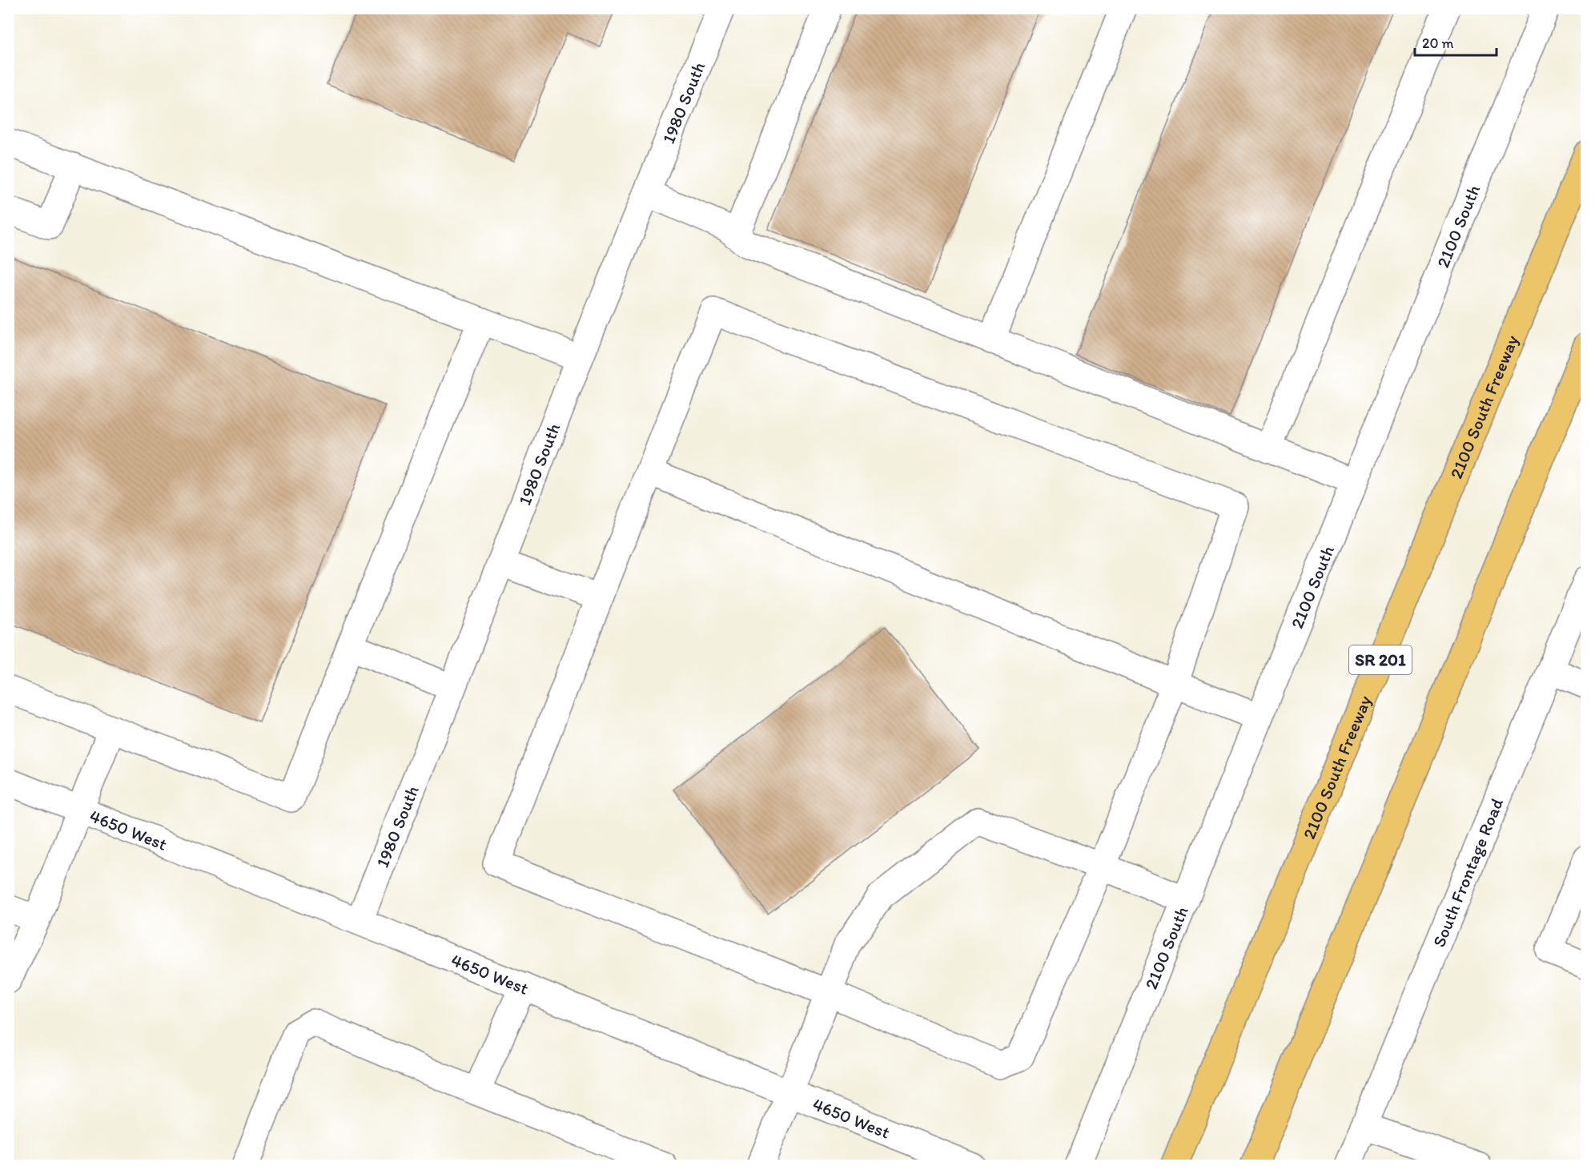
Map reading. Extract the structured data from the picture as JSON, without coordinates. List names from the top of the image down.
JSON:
{
  "streets": {
    "highway": ["2100 South Freeway", "SR 201"],
    "street": [
      "1980 South",
      "2100 South",
      "4650 West",
      "South Frontage Road"
    ]
  },
  "crossings": [
    ["1980 South", "4650 West"]
  ],
  "scale_bar": "20 m"
}
